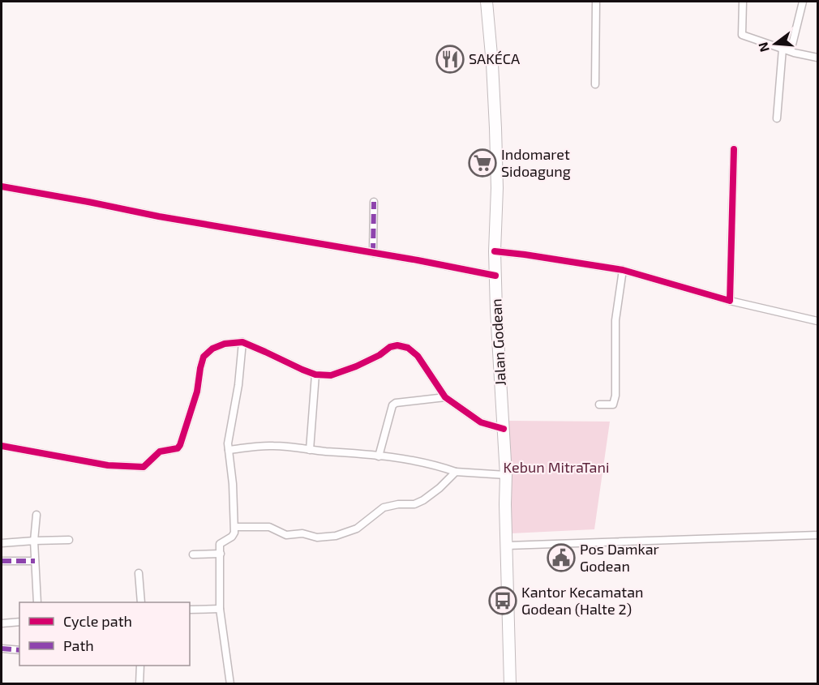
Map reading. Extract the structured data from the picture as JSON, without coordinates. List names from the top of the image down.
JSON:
{
  "streets": {
    "main road": ["Jalan Godean"]
  },
  "parks": ["Kebun MitraTani"],
  "places": {
    "restaurant": ["SAKÉCA"],
    "supermarket": ["Indomaret Sidoagung"],
    "public building": ["Pos Damkar Godean"],
    "bus stop": ["Kantor Kecamatan Godean (Halte 2)"]
  },
  "legend": ["Cycle path", "Path"],
  "north": "left"
}
